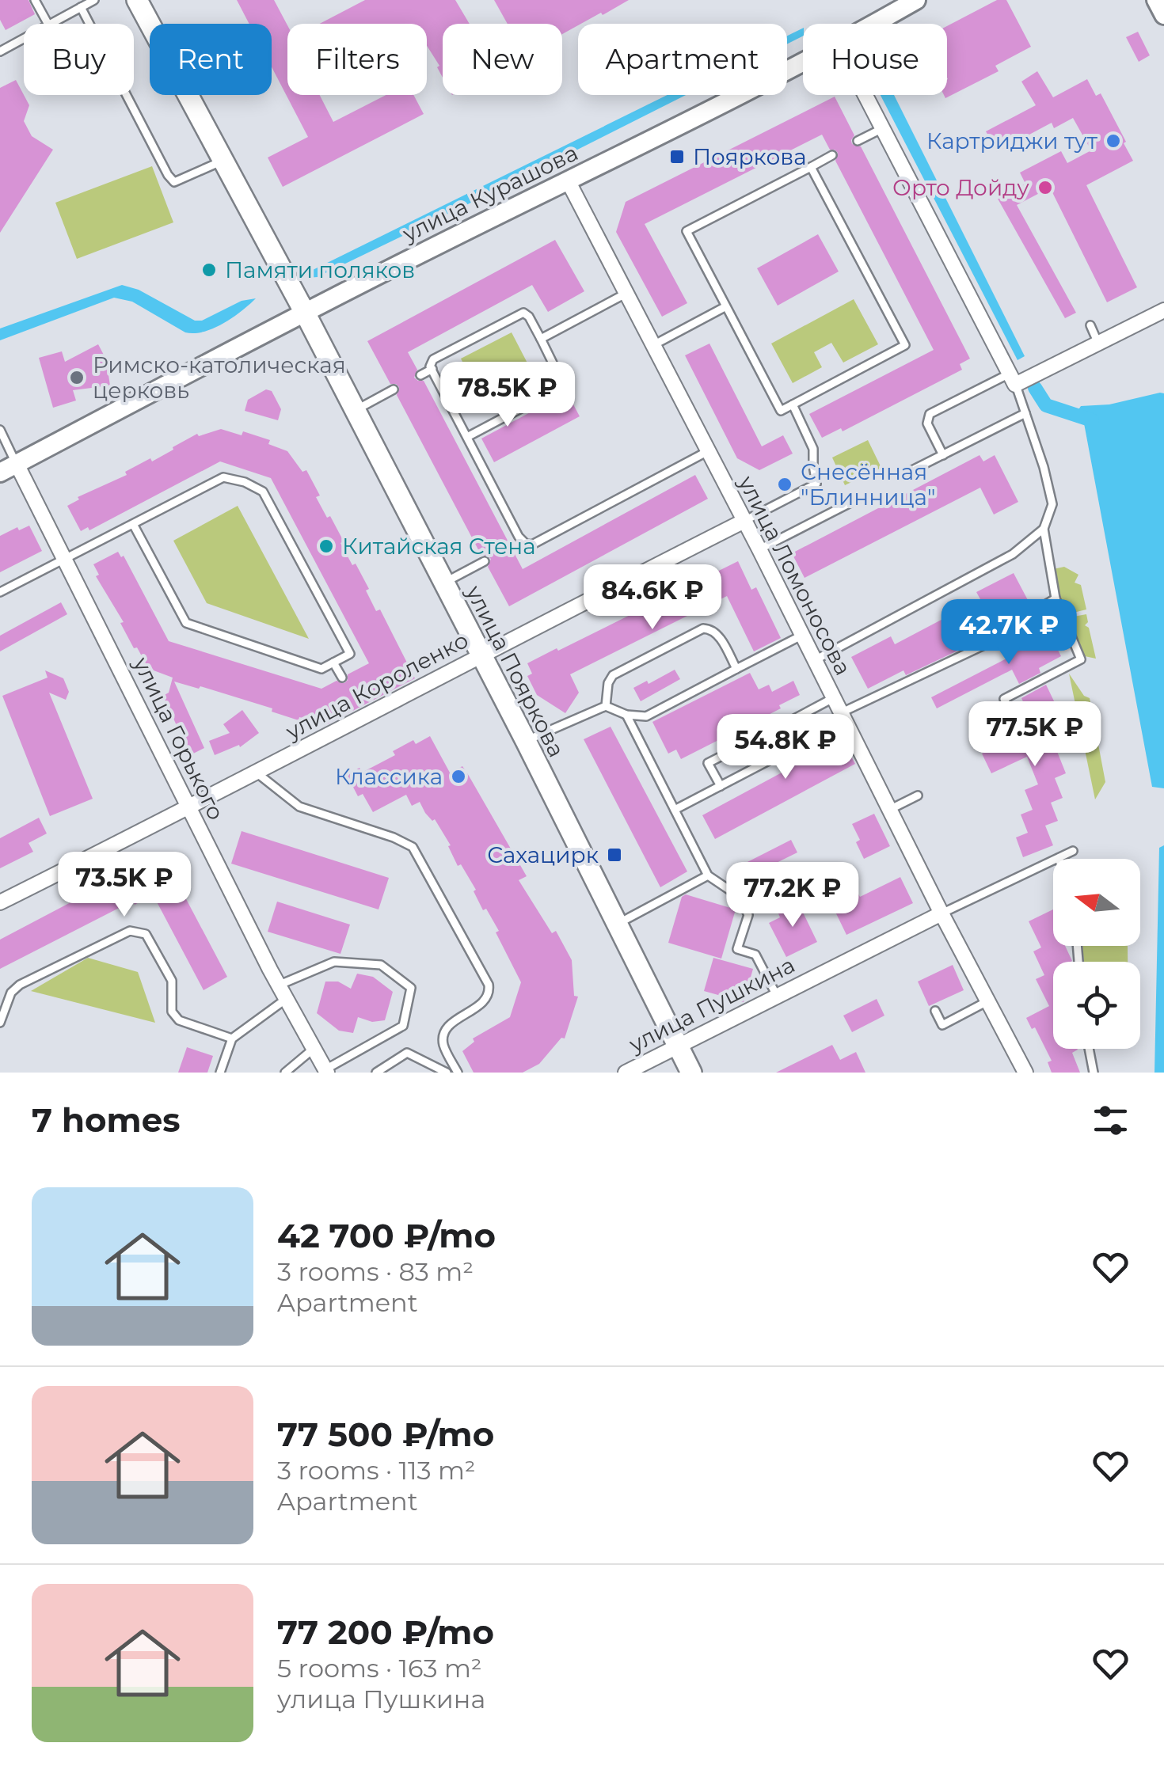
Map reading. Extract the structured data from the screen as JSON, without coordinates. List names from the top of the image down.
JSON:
{
  "streets": {
    "main road": ["улица Пояркова"],
    "street": [
      "улица Курашова",
      "улица Ломоносова",
      "улица Короленко",
      "улица Горького",
      "улица Пушкина"
    ]
  },
  "crossings": [
    ["улица Курашова", "улица Ломоносова"],
    ["улица Курашова", "улица Пояркова"],
    ["улица Курашова", "улица Горького"],
    ["улица Ломоносова", "улица Короленко"],
    ["улица Ломоносова", "улица Пушкина"],
    ["улица Пояркова", "улица Короленко"],
    ["улица Пояркова", "улица Пушкина"],
    ["улица Короленко", "улица Горького"]
  ],
  "places": {
    "other": [
      "Картриджи тут",
      "Орто Дойду",
      "Памяти поляков",
      "Римско-католическая церковь",
      "Снесённая \"Блинница\"",
      "Китайская Стена",
      "Классика"
    ],
    "transit": ["Пояркова", "Сахацирк"]
  },
  "north": "left",
  "page": {
    "chip": [
      "Buy",
      "Rent",
      "Filters",
      "New",
      "Apartment",
      "House"
    ],
    "price": [
      "78.5K ₽",
      "84.6K ₽",
      "42.7K ₽",
      "77.5K ₽",
      "54.8K ₽",
      "73.5K ₽",
      "77.2K ₽"
    ],
    "heading": "7 homes",
    "list": [
      {
        "name": "42 700 ₽/mo",
        "note": "3 rooms · 83 m² · Apartment"
      },
      {
        "name": "77 500 ₽/mo",
        "note": "3 rooms · 113 m² · Apartment"
      },
      {
        "name": "77 200 ₽/mo",
        "note": "5 rooms · 163 m² · улица Пушкина"
      }
    ]
  }
}
